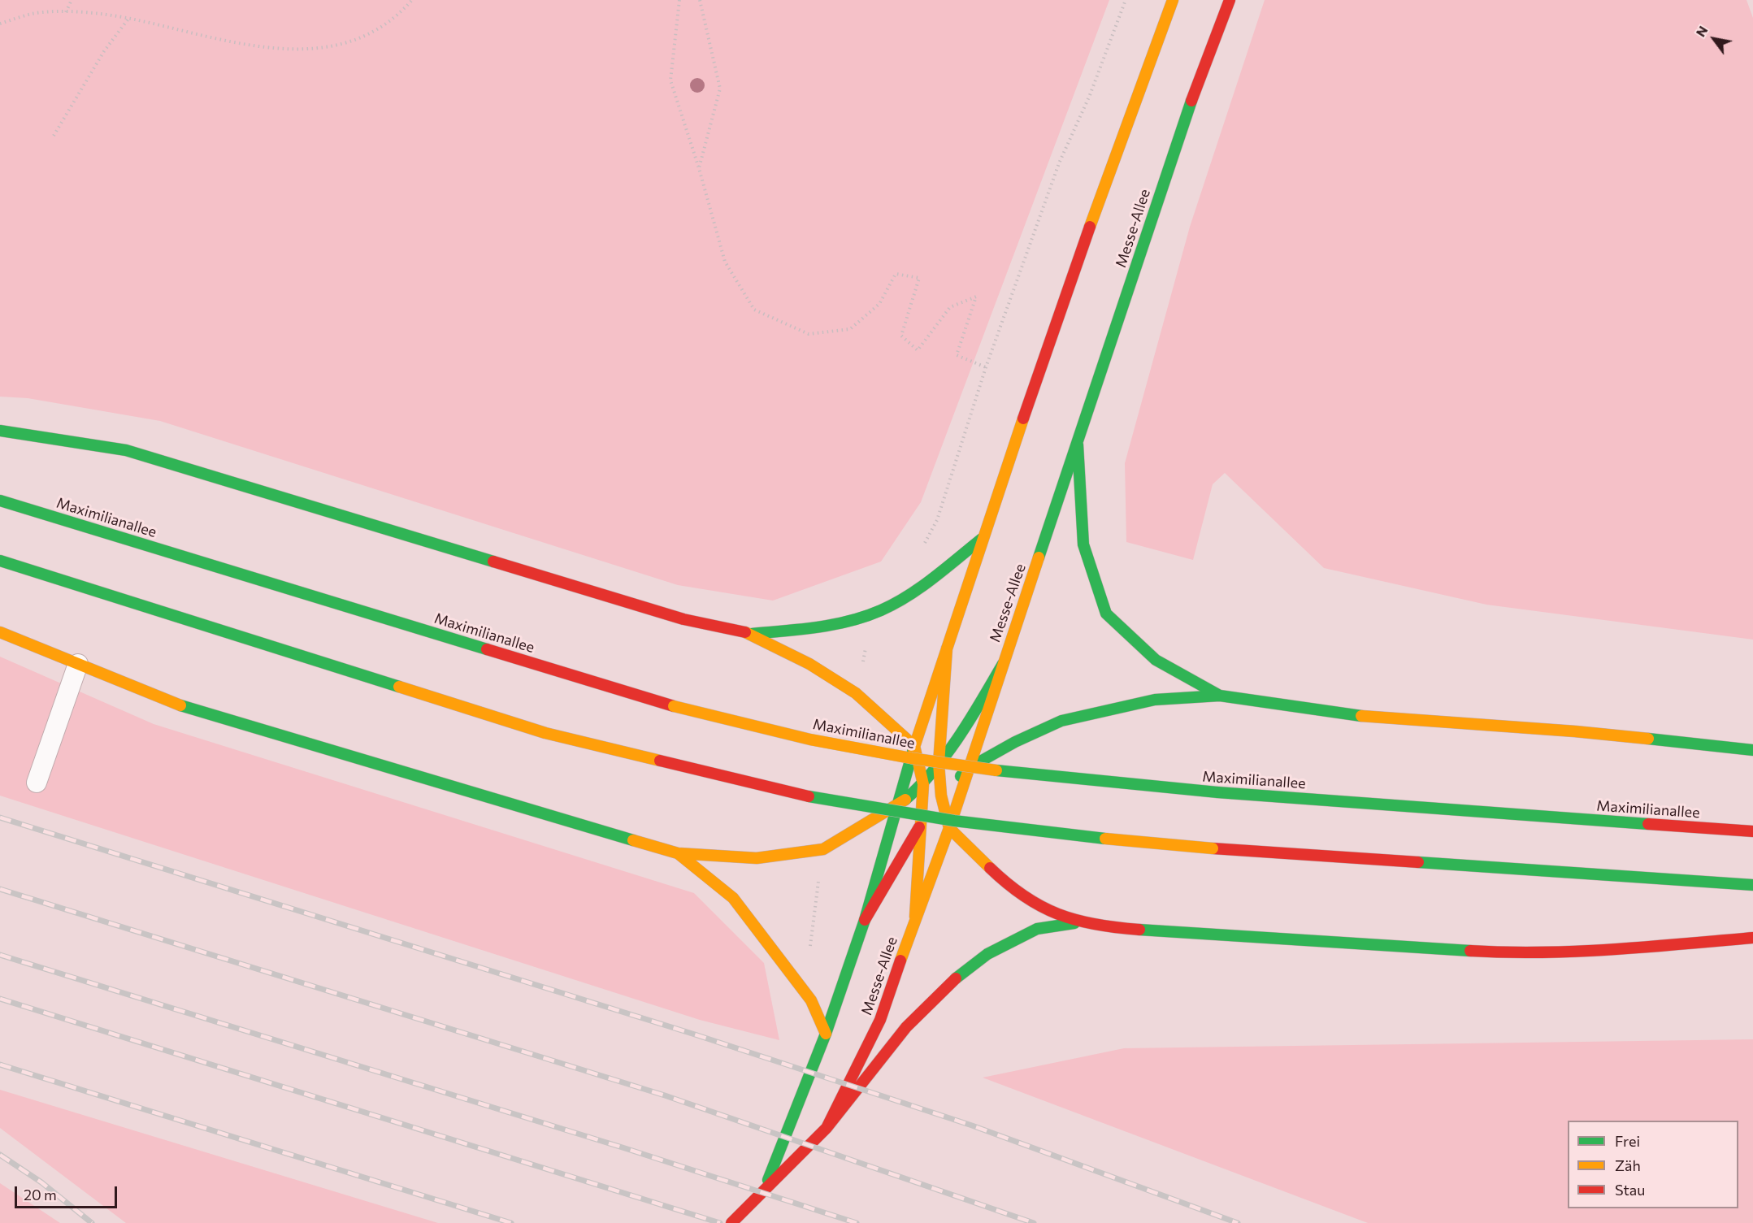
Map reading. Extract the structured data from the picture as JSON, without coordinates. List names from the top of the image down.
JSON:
{
  "streets": {
    "main road": ["Messe-Allee", "Maximilianallee"]
  },
  "legend": ["Frei", "Zäh", "Stau"],
  "scale_bar": "20 m",
  "north": "top left"
}
